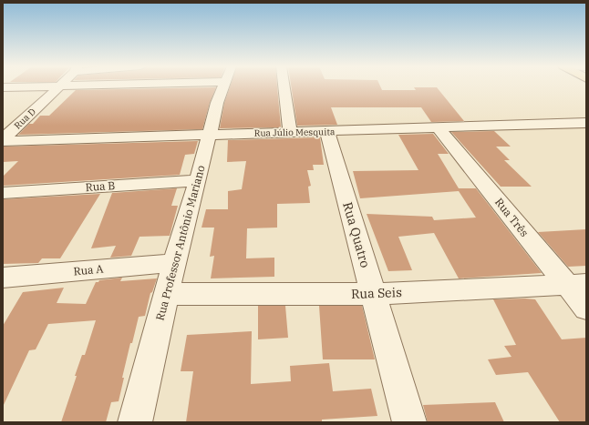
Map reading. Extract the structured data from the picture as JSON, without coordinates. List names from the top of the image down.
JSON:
{
  "streets": {
    "street": [
      "Rua D",
      "Rua Júlio Mesquita",
      "Rua B",
      "Rua Três",
      "Rua Quatro",
      "Rua Professor Antônio Mariano",
      "Rua A",
      "Rua Seis"
    ]
  },
  "crossings": [
    ["Rua D", "Rua Júlio Mesquita"],
    ["Rua Júlio Mesquita", "Rua Três"],
    ["Rua Júlio Mesquita", "Rua Quatro"],
    ["Rua Júlio Mesquita", "Rua Professor Antônio Mariano"],
    ["Rua B", "Rua Professor Antônio Mariano"],
    ["Rua Três", "Rua Seis"],
    ["Rua Quatro", "Rua Seis"],
    ["Rua Professor Antônio Mariano", "Rua A"],
    ["Rua Professor Antônio Mariano", "Rua Seis"]
  ]
}
